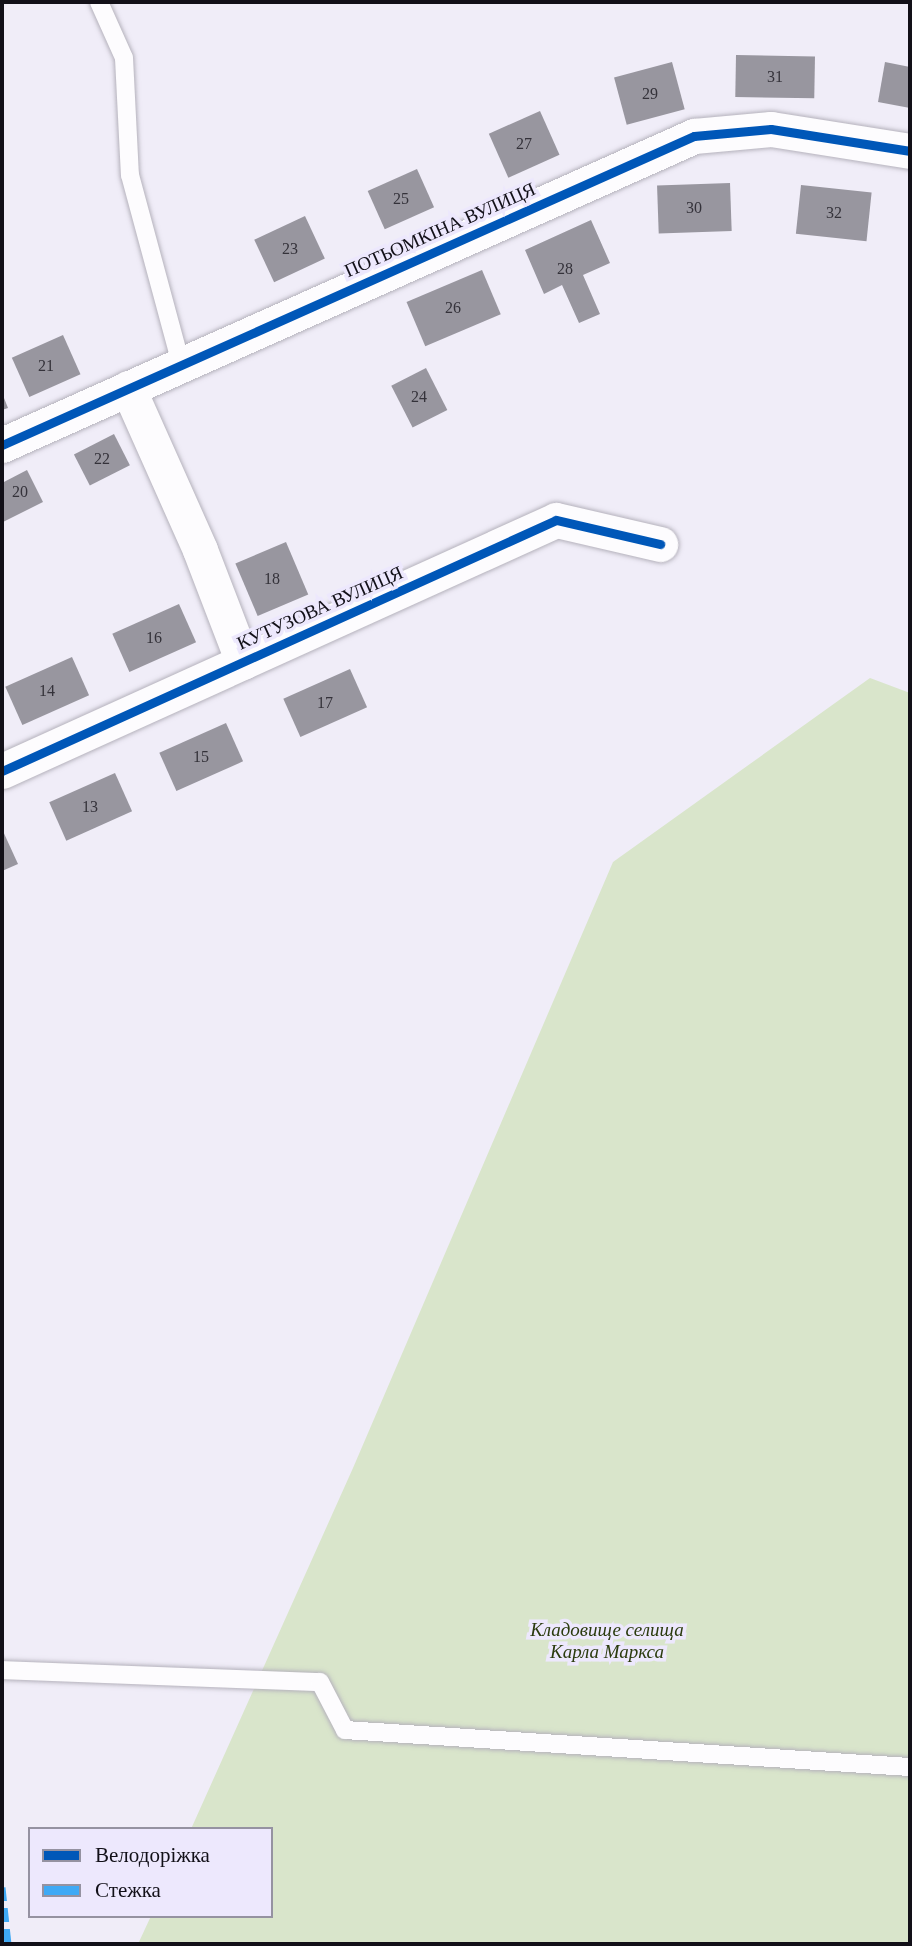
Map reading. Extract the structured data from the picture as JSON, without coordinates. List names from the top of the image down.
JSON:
{
  "streets": {
    "street": ["ПОТЬОМКІНА ВУЛИЦЯ", "КУТУЗОВА ВУЛИЦЯ"]
  },
  "parks": ["Кладовище селища Карла Маркса"],
  "house_numbers": [
    "31",
    "29",
    "27",
    "25",
    "30",
    "32",
    "23",
    "28",
    "26",
    "21",
    "24",
    "22",
    "20",
    "18",
    "16",
    "14",
    "17",
    "15",
    "13"
  ],
  "legend": ["Велодоріжка", "Стежка"]
}
